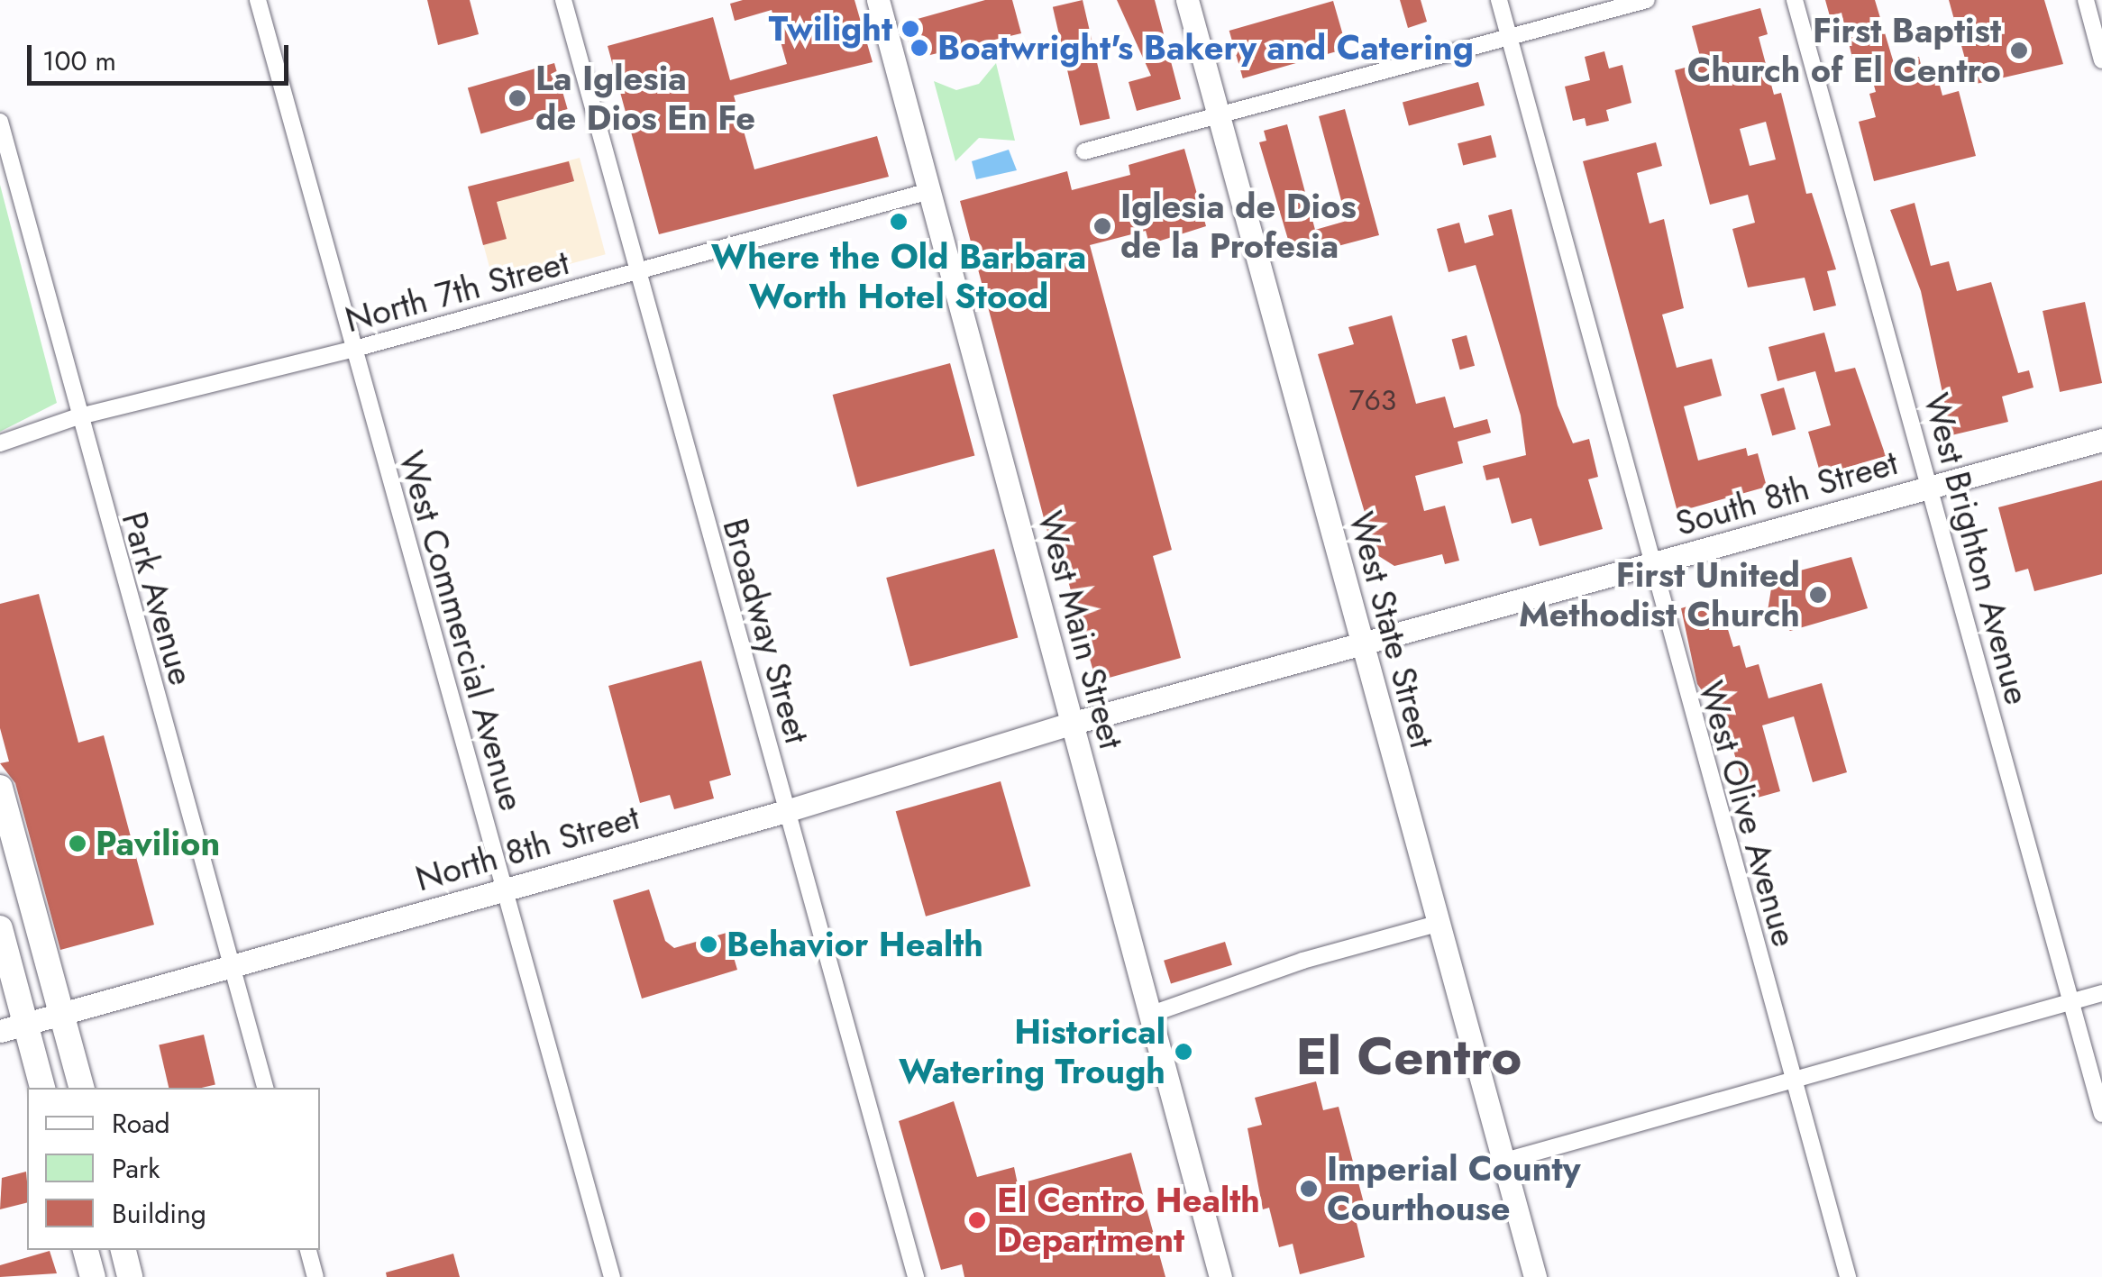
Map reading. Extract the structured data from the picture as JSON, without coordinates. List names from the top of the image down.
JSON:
{
  "streets": {
    "street": [
      "North 7th Street",
      "South 8th Street",
      "West Brighton Avenue",
      "Park Avenue",
      "West Main Street",
      "West State Street",
      "West Commercial Avenue",
      "Broadway Street",
      "West Olive Avenue",
      "North 8th Street"
    ]
  },
  "crossings": [
    ["North 7th Street", "Park Avenue"],
    ["North 7th Street", "West Main Street"],
    ["North 7th Street", "West Commercial Avenue"],
    ["North 7th Street", "Broadway Street"],
    ["South 8th Street", "West Brighton Avenue"],
    ["South 8th Street", "West Main Street"],
    ["South 8th Street", "West State Street"],
    ["South 8th Street", "West Olive Avenue"],
    ["South 8th Street", "North 8th Street"],
    ["Park Avenue", "North 8th Street"],
    ["West Main Street", "North 8th Street"],
    ["West Commercial Avenue", "North 8th Street"],
    ["Broadway Street", "North 8th Street"]
  ],
  "districts": ["El Centro"],
  "places": [
    "Twilight",
    "Boatwright's Bakery and Catering",
    "First Baptist Church of El Centro",
    "La Iglesia de Dios En Fe",
    "Where the Old Barbara Worth Hotel Stood",
    "Iglesia de Dios de la Profesia",
    "First United Methodist Church",
    "Pavilion",
    "Behavior Health",
    "Historical Watering Trough",
    "Imperial County Courthouse",
    "El Centro Health Department"
  ],
  "house_numbers": ["763"],
  "legend": ["Road", "Park", "Building"],
  "scale_bar": "100 m"
}
